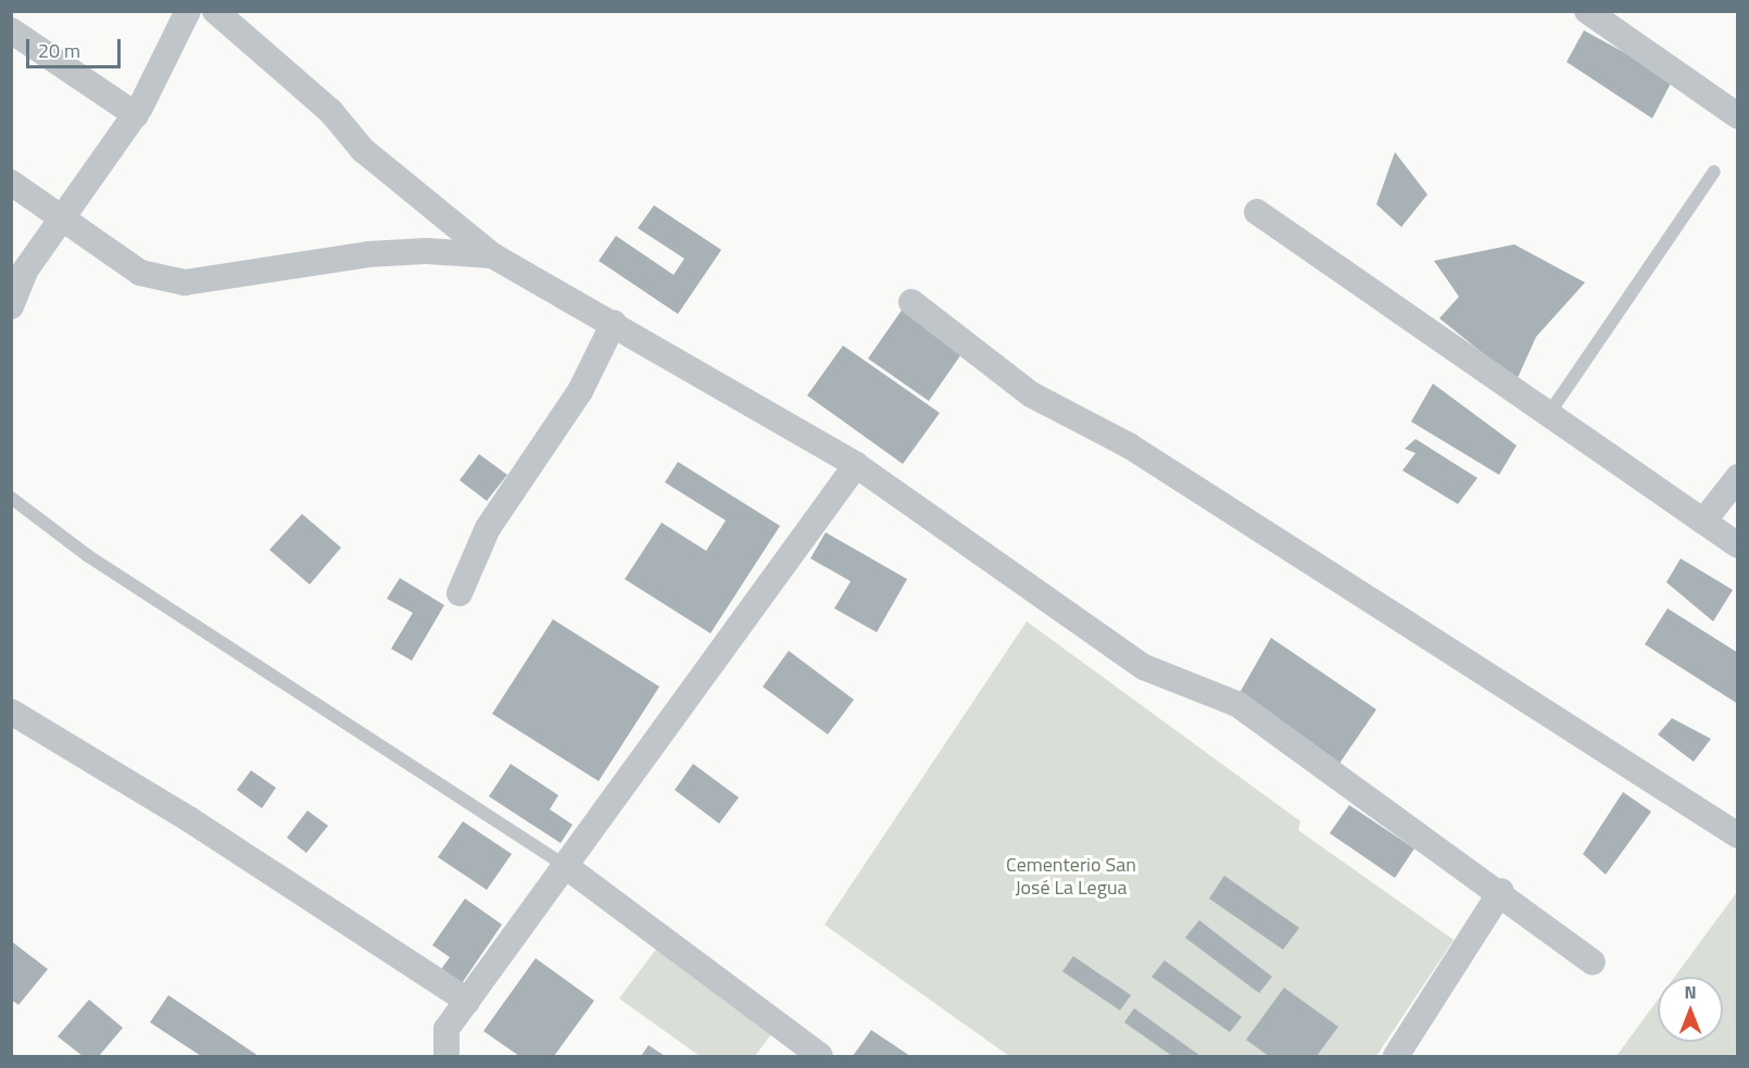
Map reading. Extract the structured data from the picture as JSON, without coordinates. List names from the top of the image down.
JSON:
{
  "parks": ["Cementerio San José La Legua"],
  "scale_bar": "20 m",
  "north": "top"
}
